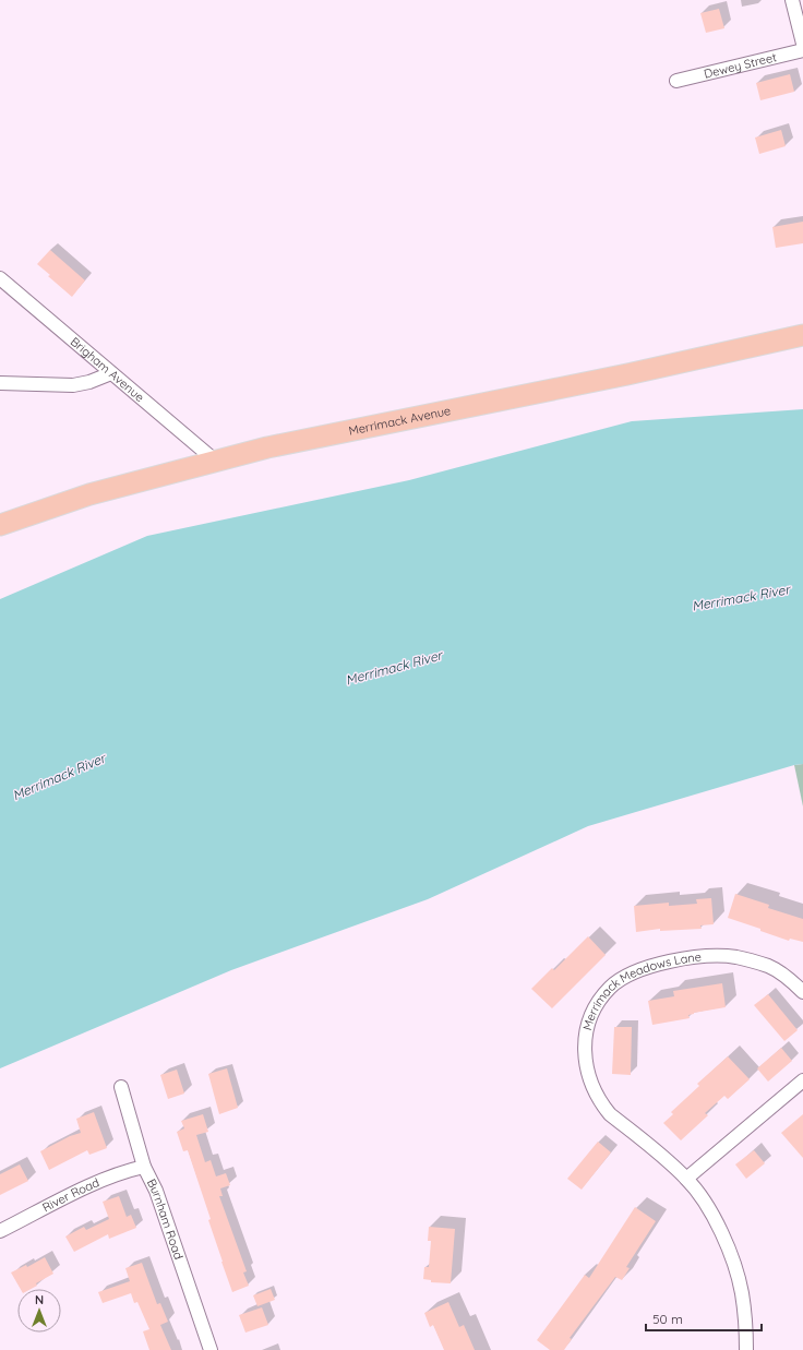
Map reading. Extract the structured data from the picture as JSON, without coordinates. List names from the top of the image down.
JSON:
{
  "streets": {
    "main road": ["Merrimack Avenue"],
    "street": [
      "Dewey Street",
      "Brigham Avenue",
      "Merrimack Meadows Lane",
      "River Road",
      "Burnham Road"
    ]
  },
  "crossings": [
    ["Brigham Avenue", "Merrimack Avenue"],
    ["River Road", "Burnham Road"]
  ],
  "water": ["Merrimack River"],
  "scale_bar": "50 m",
  "north": "top"
}
